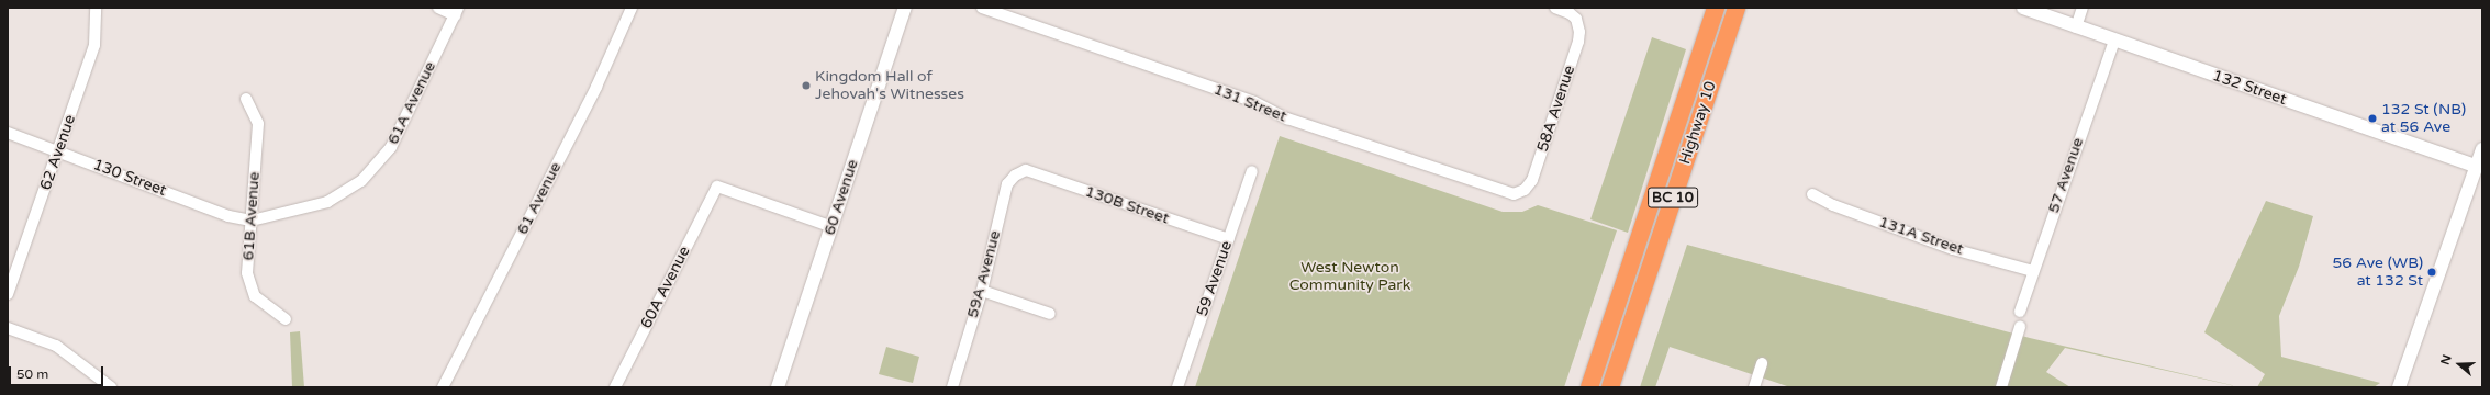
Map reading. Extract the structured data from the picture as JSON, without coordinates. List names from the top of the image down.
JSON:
{
  "streets": {
    "highway": ["Highway 10", "BC 10"],
    "street": [
      "132 Street",
      "61A Avenue",
      "131 Street",
      "58A Avenue",
      "62 Avenue",
      "57 Avenue",
      "130 Street",
      "60 Avenue",
      "61 Avenue",
      "130B Street",
      "61B Avenue",
      "131A Street",
      "59A Avenue",
      "59 Avenue",
      "60A Avenue"
    ]
  },
  "crossings": [
    ["132 Street", "57 Avenue"],
    ["61A Avenue", "130 Street"],
    ["61A Avenue", "61B Avenue"],
    ["131 Street", "58A Avenue"],
    ["62 Avenue", "130 Street"],
    ["57 Avenue", "131A Street"],
    ["130 Street", "61B Avenue"],
    ["60 Avenue", "60A Avenue"],
    ["130B Street", "59A Avenue"],
    ["130B Street", "59 Avenue"]
  ],
  "parks": ["West Newton Community Park"],
  "places": ["Kingdom Hall of Jehovah's Witnesses", "132 St (NB) at 56 Ave", "56 Ave (WB) at 132 St"],
  "scale_bar": "50 m",
  "north": "left"
}
